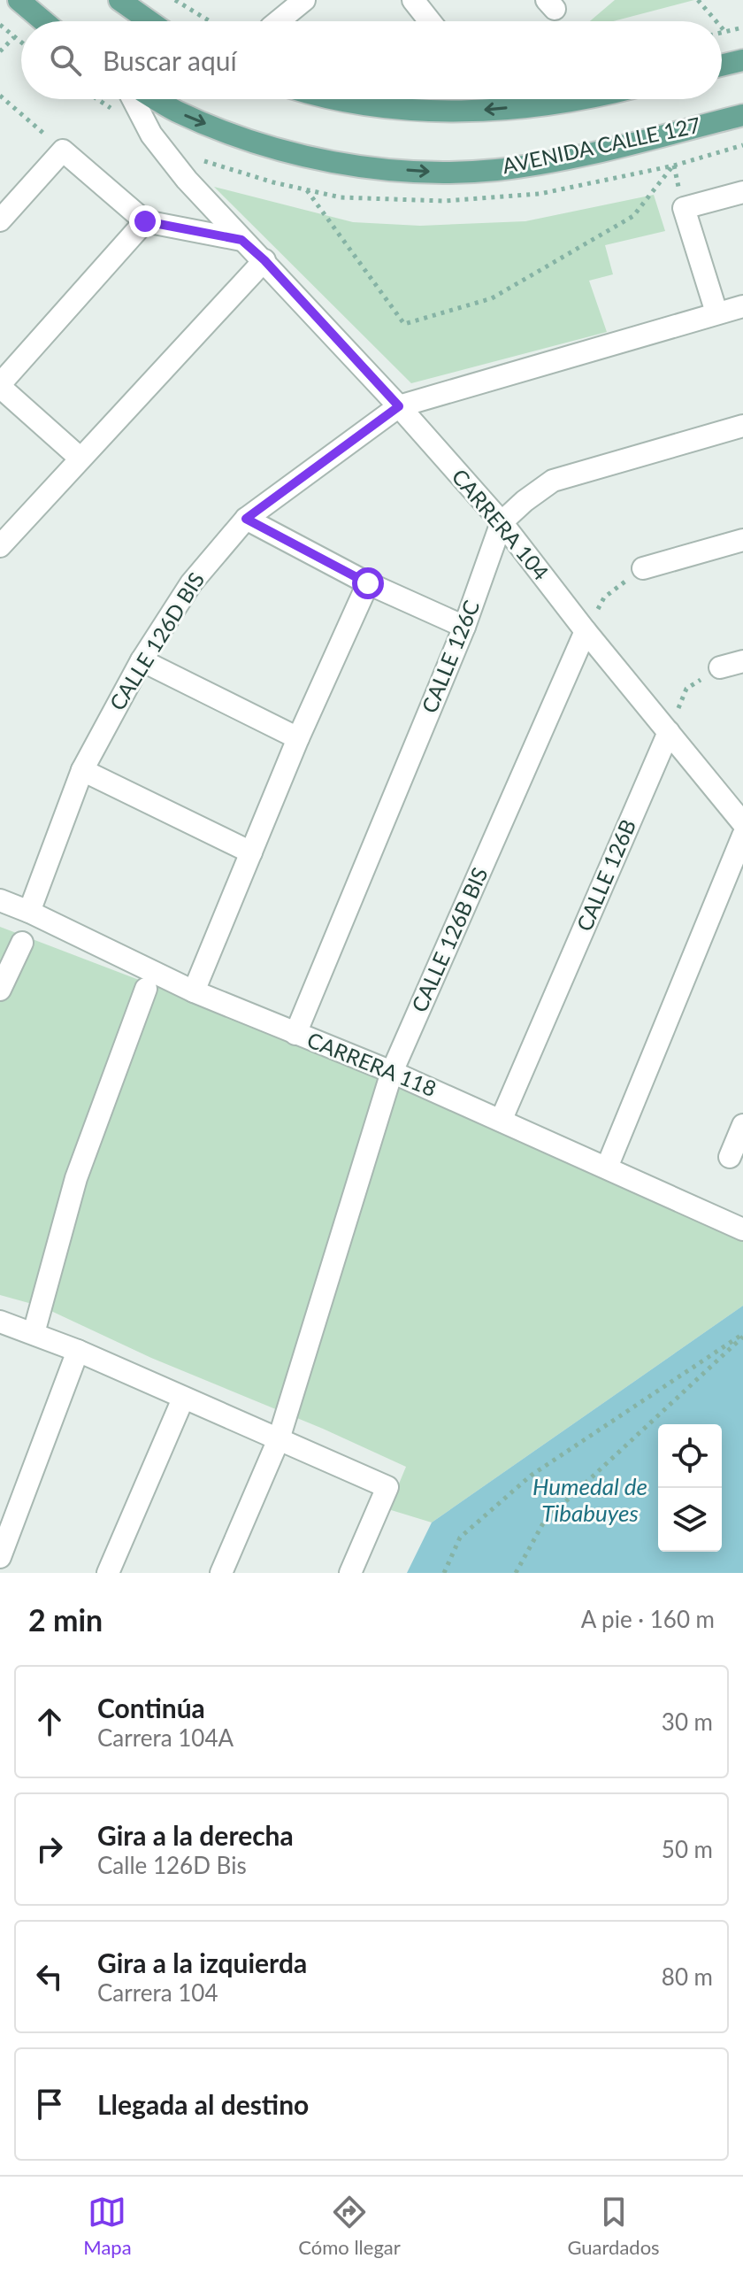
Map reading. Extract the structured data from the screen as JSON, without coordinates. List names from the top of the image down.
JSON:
{
  "streets": {
    "main road": ["AVENIDA CALLE 127"],
    "street": [
      "CARRERA 104",
      "CALLE 126D BIS",
      "CALLE 126C",
      "CALLE 126B",
      "CALLE 126B BIS",
      "CARRERA 118"
    ]
  },
  "crossings": [
    ["CARRERA 104", "CALLE 126D BIS"],
    ["CARRERA 104", "CALLE 126C"],
    ["CARRERA 104", "CALLE 126B"],
    ["CARRERA 104", "CALLE 126B BIS"],
    ["CALLE 126D BIS", "CARRERA 118"],
    ["CALLE 126C", "CARRERA 118"],
    ["CALLE 126B", "CARRERA 118"],
    ["CALLE 126B BIS", "CARRERA 118"]
  ],
  "water": ["Humedal de Tibabuyes"],
  "page": {
    "search": "Buscar aquí",
    "heading": ["2 min", "A pie · 160 m"],
    "list": [
      ["Continúa", "Carrera 104A", "30 m"],
      ["Gira a la derecha", "Calle 126D Bis", "50 m"],
      ["Gira a la izquierda", "Carrera 104", "80 m"],
      "Llegada al destino"
    ],
    "nav": ["Mapa", "Cómo llegar", "Guardados"]
  }
}
